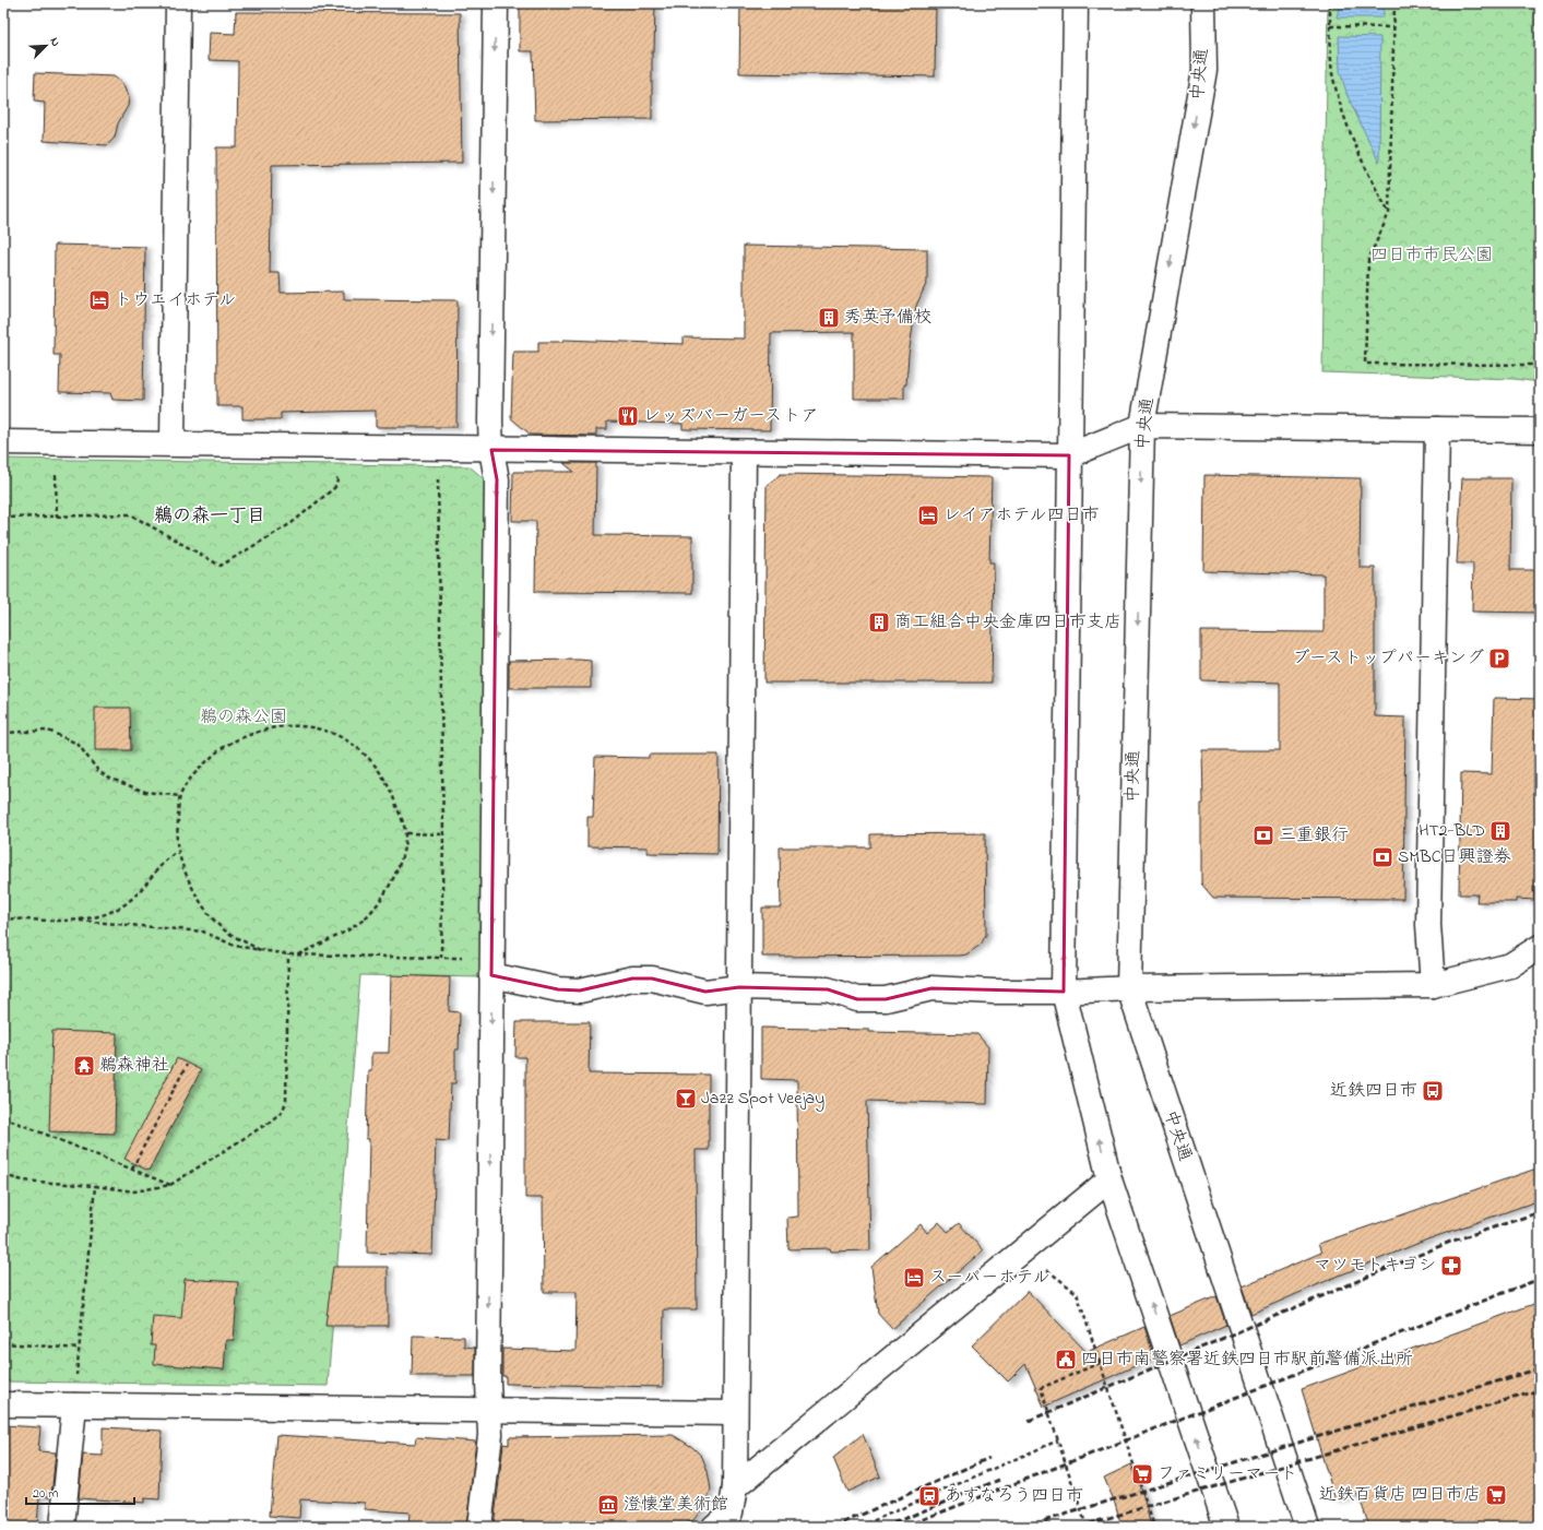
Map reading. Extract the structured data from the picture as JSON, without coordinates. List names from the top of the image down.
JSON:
{
  "streets": {
    "street": ["中央通"]
  },
  "districts": ["鵜の森一丁目"],
  "parks": ["四日市市民公園", "鵜の森公園"],
  "places": {
    "hotel": ["トウエイホテル", "レイアホテル四日市", "スーパーホテル"],
    "building": ["秀英予備校", "商工組合中央金庫四日市支店", "HT2-BLD"],
    "restaurant": ["レッズバーガーストア"],
    "parking": ["ブーストップパーキング"],
    "bank": ["三重銀行", "SMBC日興證券"],
    "temple": ["鵜森神社"],
    "bus stop": ["近鉄四日市"],
    "bar": ["Jazz Spot Veejay"],
    "pharmacy": ["マツモトキヨシ"],
    "public building": ["四日市南警察署近鉄四日市駅前警備派出所"],
    "supermarket": ["ファミリーマート", "近鉄百貨店 四日市店"],
    "station": ["あすなろう四日市"],
    "museum": ["澄懐堂美術館"]
  },
  "scale_bar": "20 m",
  "north": "top right"
}
